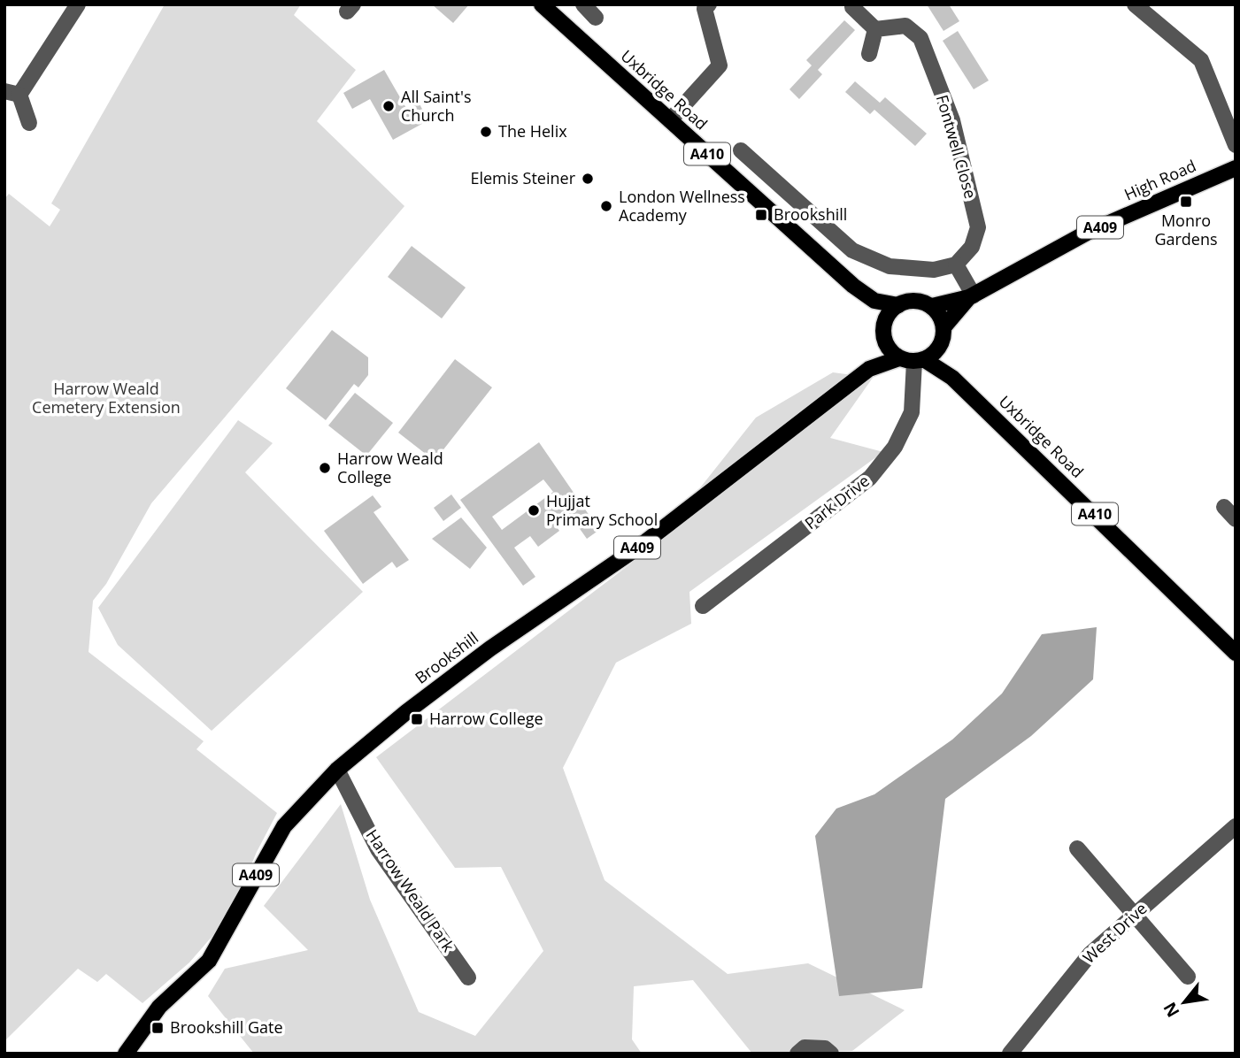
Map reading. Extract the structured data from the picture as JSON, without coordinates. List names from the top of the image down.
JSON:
{
  "streets": {
    "main road": [
      "Uxbridge Road",
      "A410",
      "High Road",
      "A409",
      "Brookshill"
    ],
    "street": [
      "Fontwell Close",
      "Park Drive",
      "Harrow Weald Park",
      "West Drive"
    ]
  },
  "crossings": [
    ["Uxbridge Road", "High Road"],
    ["Uxbridge Road", "Park Drive"],
    ["Uxbridge Road", "Brookshill"],
    ["High Road", "Park Drive"],
    ["High Road", "Brookshill"],
    ["Park Drive", "Brookshill"],
    ["Brookshill", "Harrow Weald Park"]
  ],
  "parks": ["Harrow Weald Cemetery Extension"],
  "places": {
    "other": [
      "All Saint's Church",
      "The Helix",
      "Elemis Steiner",
      "London Wellness Academy",
      "Harrow Weald College",
      "Hujjat Primary School"
    ],
    "transit": [
      "Monro Gardens",
      "Brookshill",
      "Harrow College",
      "Brookshill Gate"
    ]
  },
  "north": "bottom left"
}
